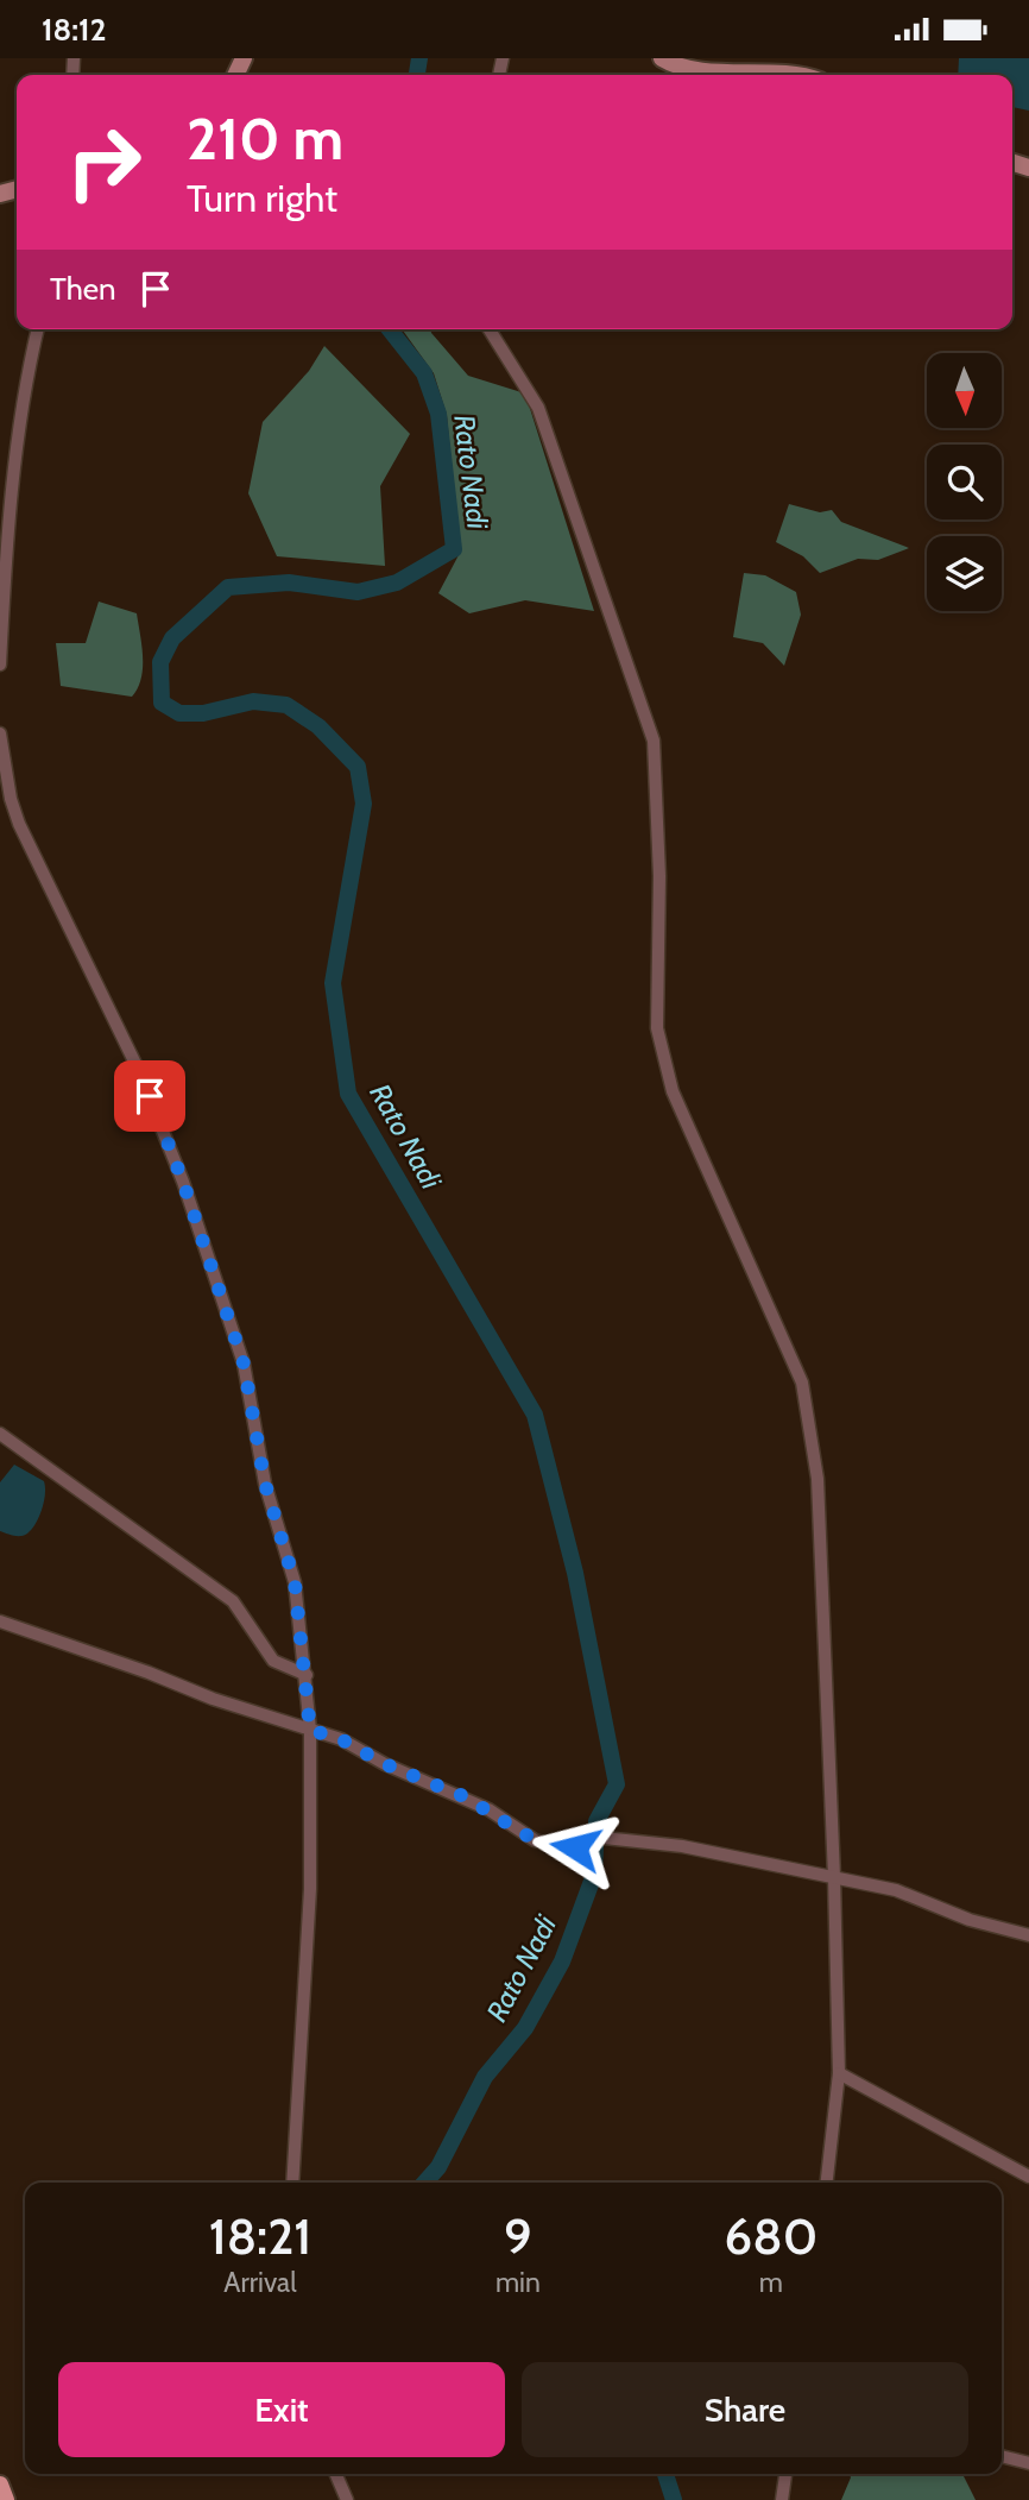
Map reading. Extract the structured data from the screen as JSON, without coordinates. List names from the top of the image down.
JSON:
{
  "water": ["Rato Nadi"],
  "north": "bottom",
  "page": {
    "status": "18:12",
    "turn": ["210 m", "Turn right"],
    "then": "Then",
    "eta": [
      "18:21",
      "Arrival",
      "9",
      "min",
      "680",
      "m"
    ],
    "buttons": ["Exit", "Share"]
  }
}
